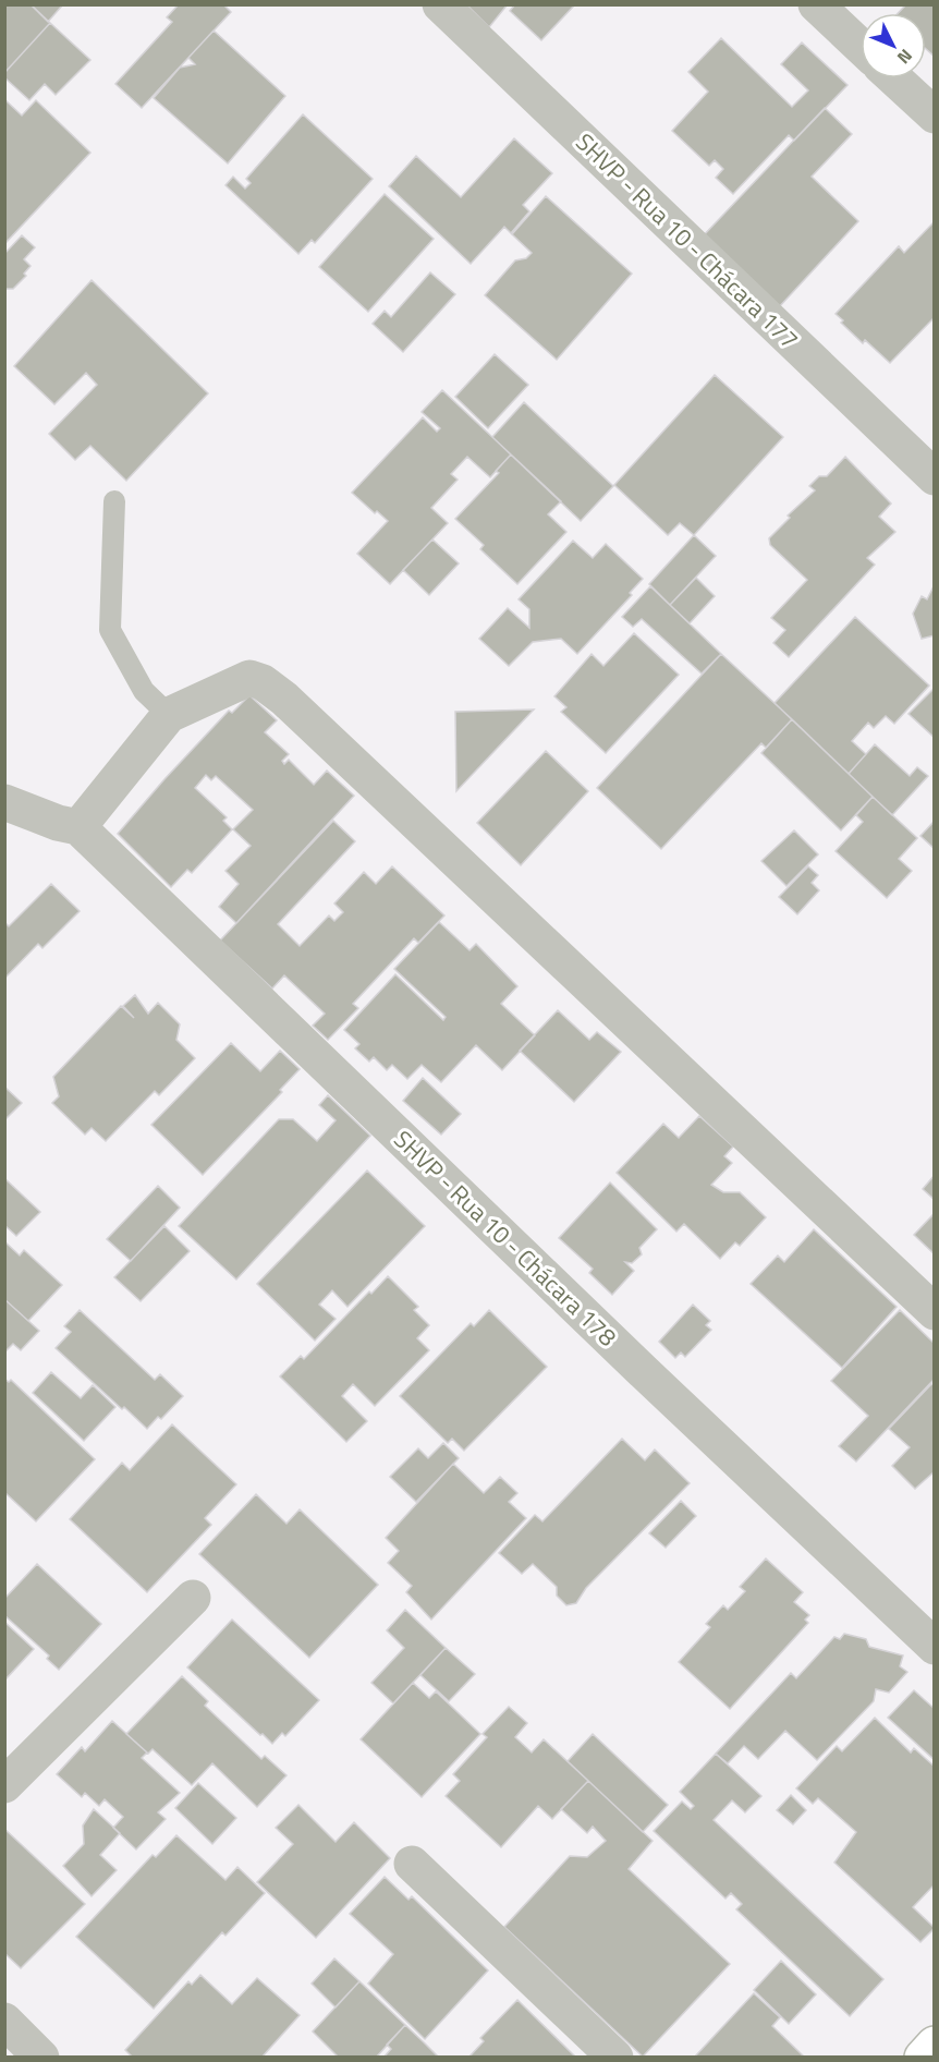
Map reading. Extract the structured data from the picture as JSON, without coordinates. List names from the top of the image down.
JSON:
{
  "streets": {
    "street": ["SHVP - Rua 10 - Chácara 177", "SHVP - Rua 10 - Chácara 178"]
  },
  "north": "bottom right"
}
